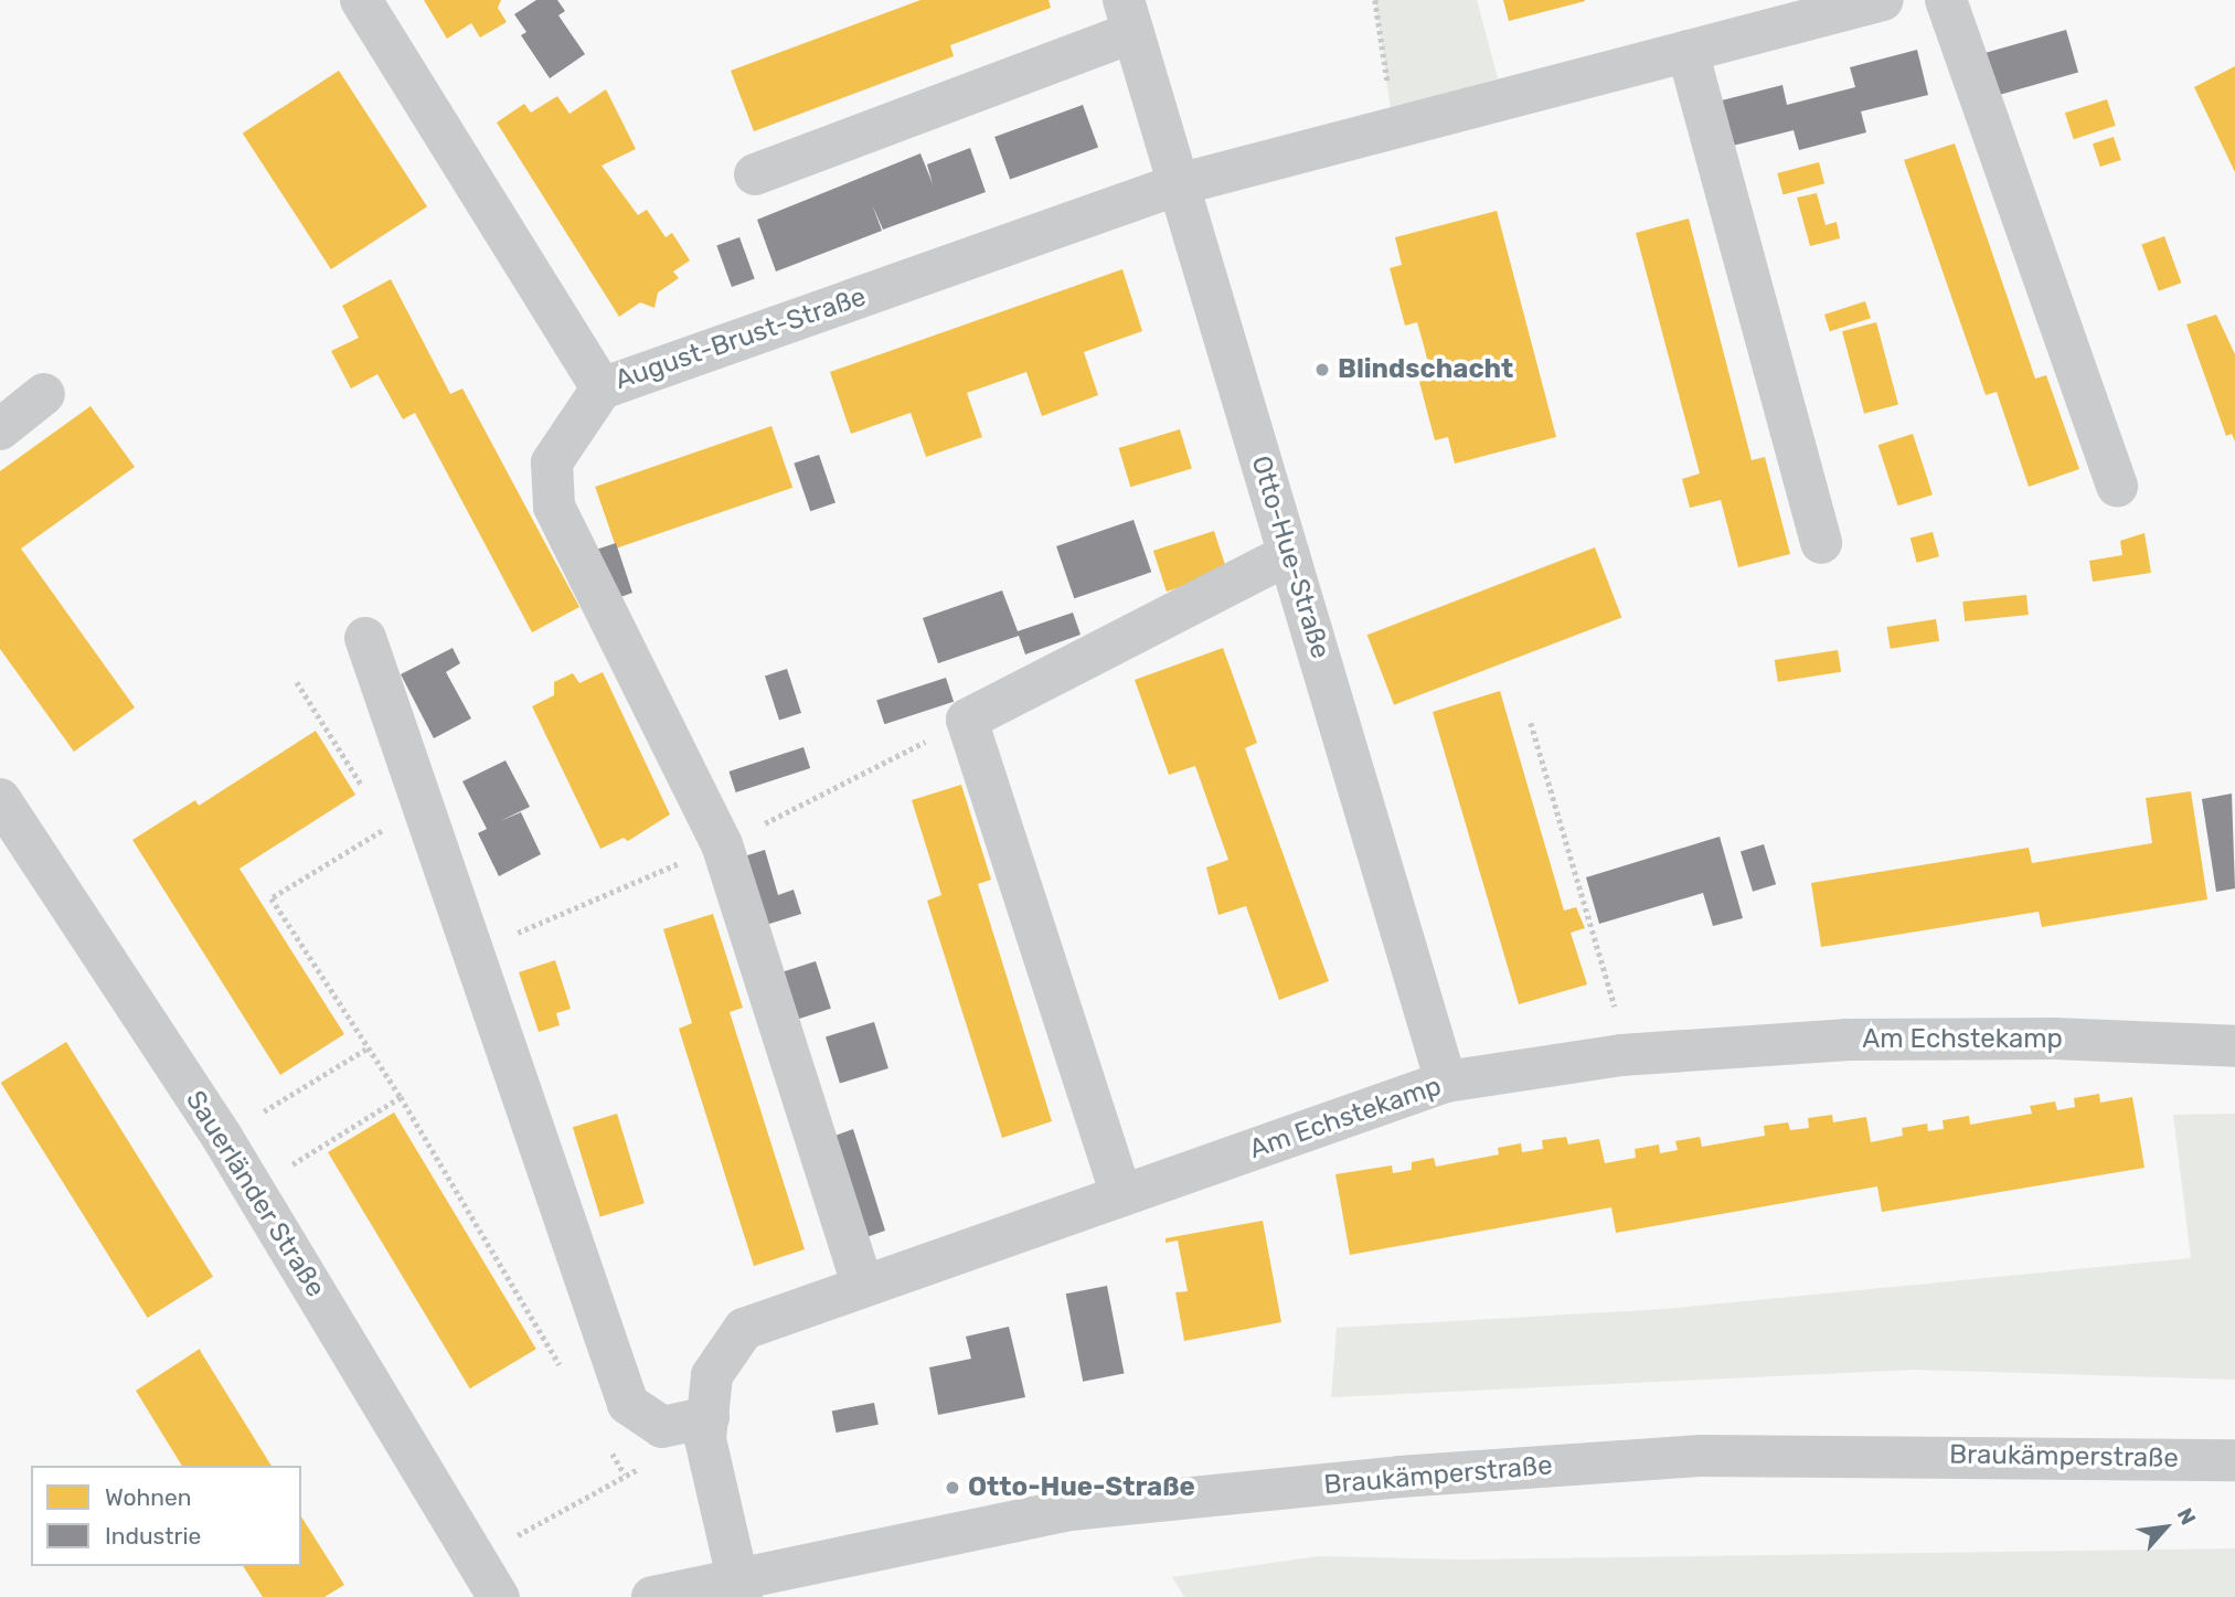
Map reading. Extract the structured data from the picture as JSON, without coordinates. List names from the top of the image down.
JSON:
{
  "streets": {
    "street": [
      "August-Brust-Straße",
      "Otto-Hue-Straße",
      "Am Echstekamp",
      "Sauerländer Straße",
      "Braukämperstraße"
    ]
  },
  "crossings": [
    ["August-Brust-Straße", "Otto-Hue-Straße"],
    ["Otto-Hue-Straße", "Am Echstekamp"],
    ["Am Echstekamp", "Braukämperstraße"]
  ],
  "places": ["Blindschacht", "Otto-Hue-Straße"],
  "legend": ["Wohnen", "Industrie"],
  "north": "top right"
}
